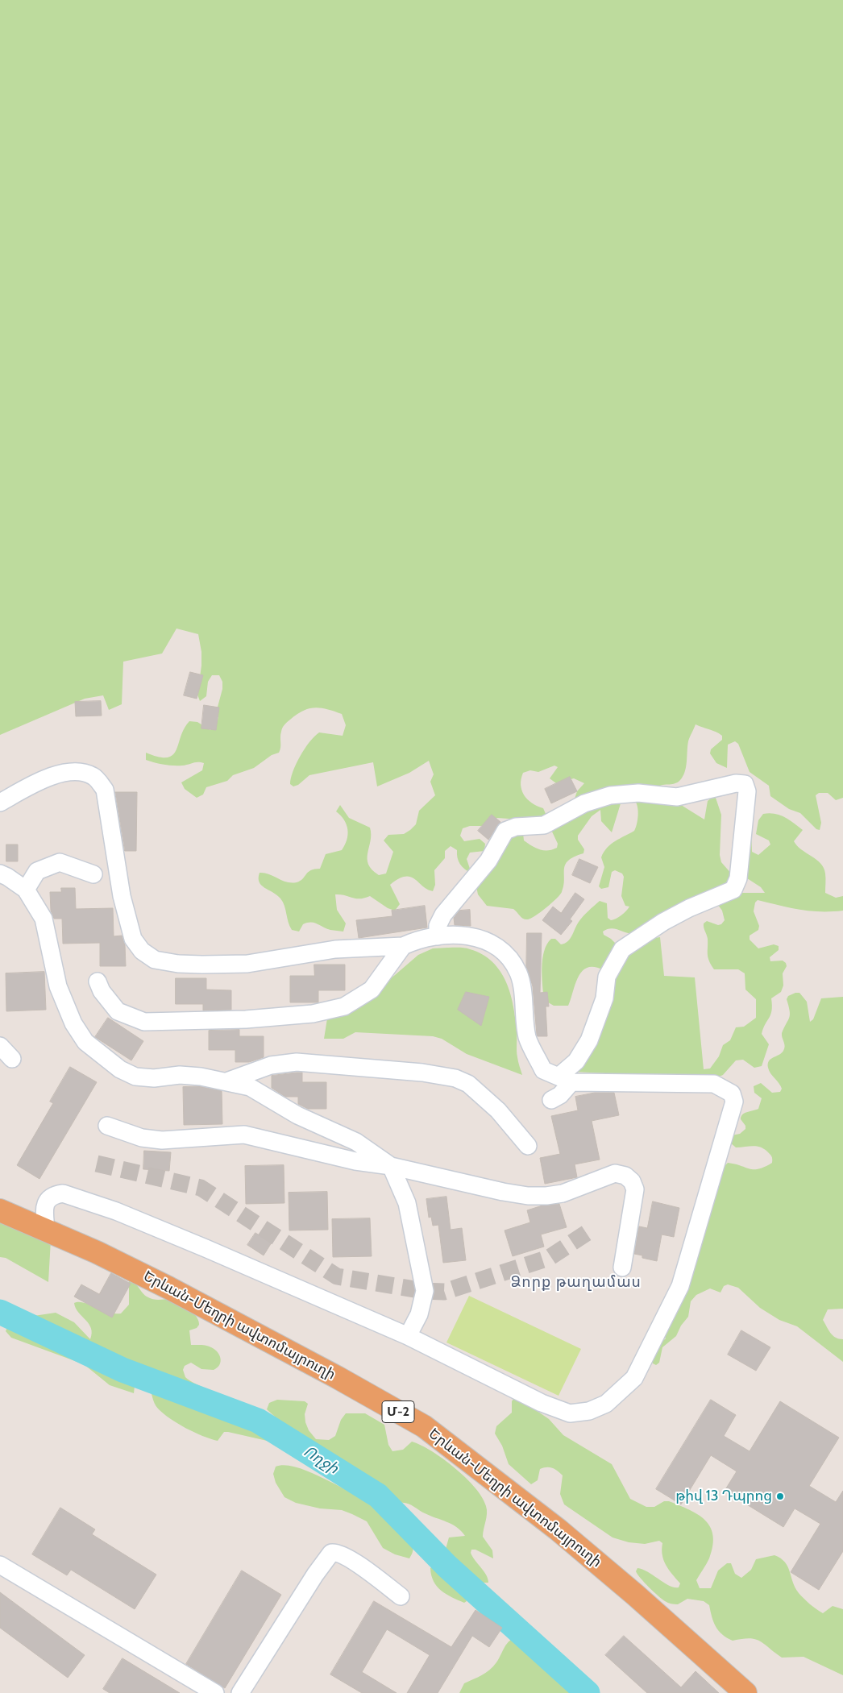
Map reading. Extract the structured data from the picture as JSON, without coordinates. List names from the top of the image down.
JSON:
{
  "streets": {
    "highway": ["Երևան-Մեղրի ավտոմայրուղի", "Մ-2"]
  },
  "districts": ["Ձորք թաղամաս"],
  "water": ["Ողջի"],
  "places": ["թիվ 13 Դպրոց"]
}
